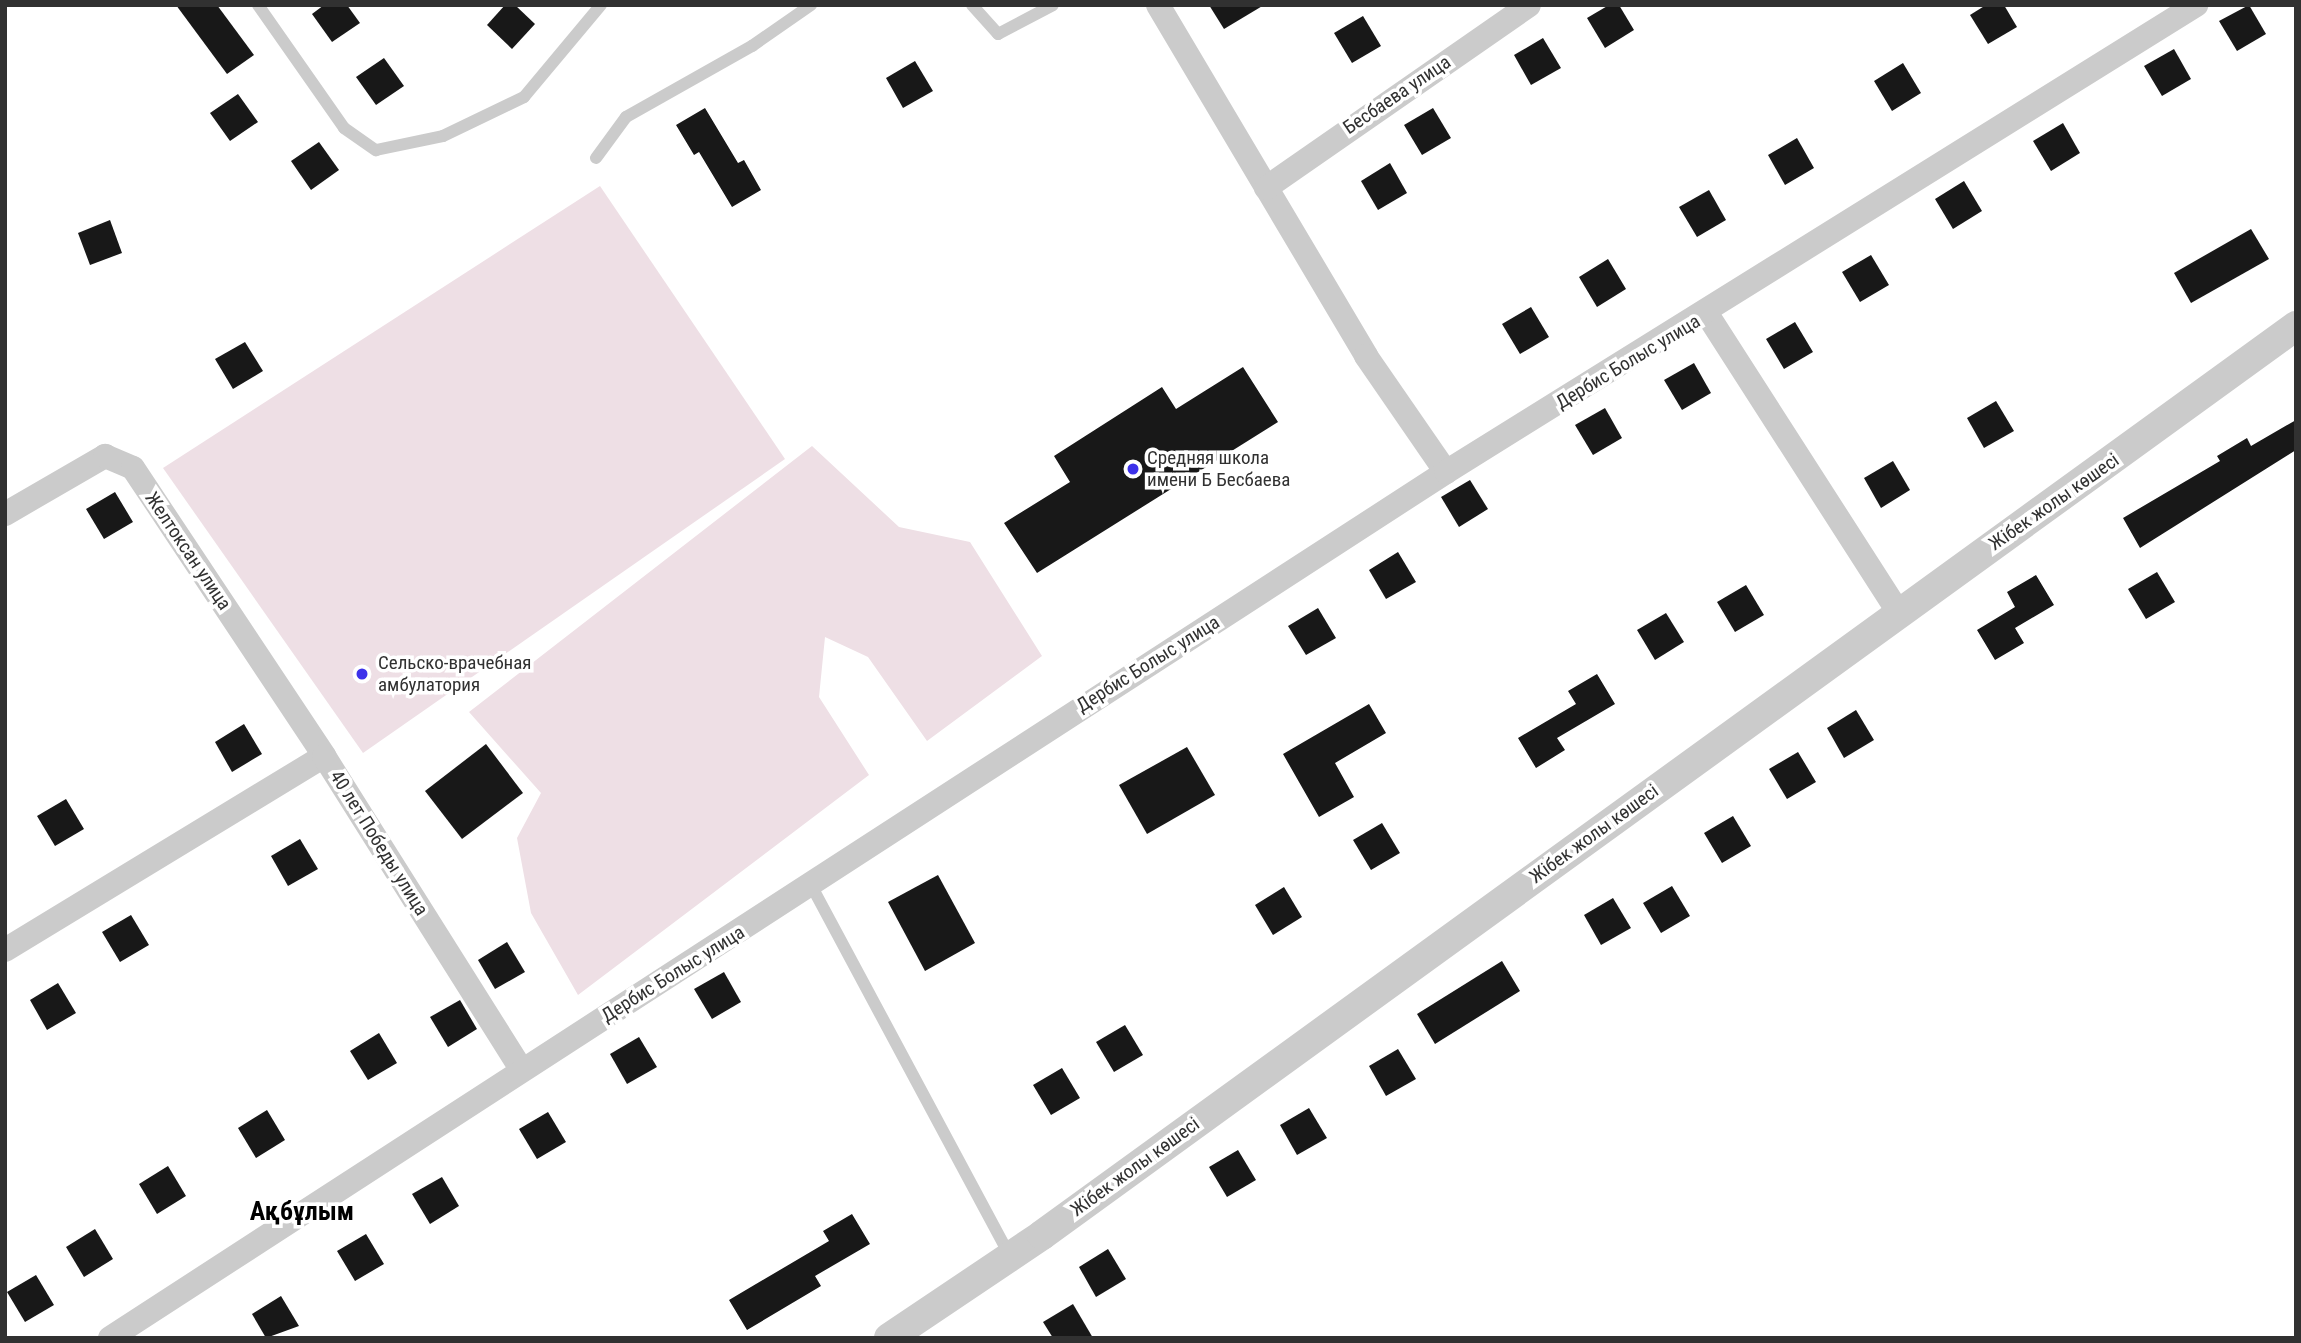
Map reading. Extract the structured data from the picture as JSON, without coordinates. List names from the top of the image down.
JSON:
{
  "streets": {
    "street": [
      "Бесбаева улица",
      "Дербис Болыс улица",
      "Жібек жолы көшесі",
      "Желтоксан улица",
      "40 лет Победы улица"
    ]
  },
  "crossings": [
    ["Дербис Болыс улица", "40 лет Победы улица"],
    ["Желтоксан улица", "40 лет Победы улица"]
  ],
  "districts": ["Ақбұлым"],
  "places": ["Средняя школа имени Б Бесбаева", "Сельско-врачебная амбулатория"]
}
